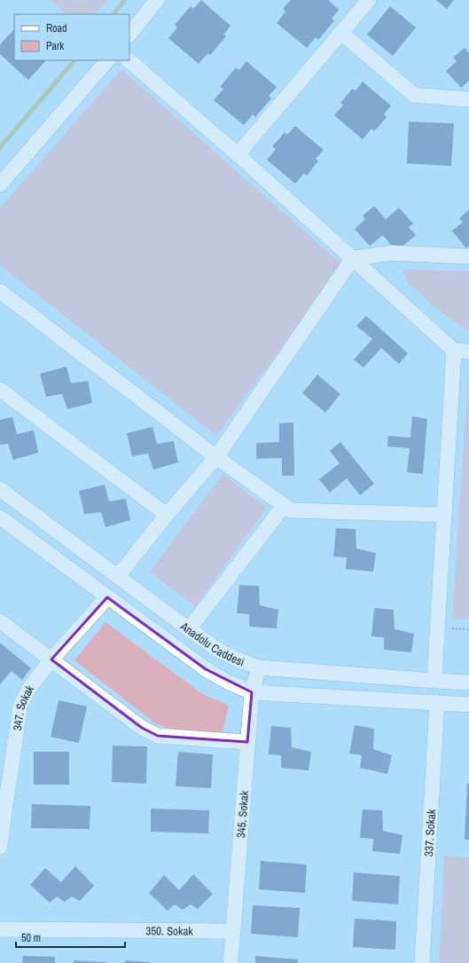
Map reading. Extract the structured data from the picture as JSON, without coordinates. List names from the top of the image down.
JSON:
{
  "streets": {
    "street": [
      "Anadolu Caddesi",
      "347. Sokak",
      "345. Sokak",
      "337. Sokak",
      "350. Sokak"
    ]
  },
  "crossings": [
    ["Anadolu Caddesi", "347. Sokak"],
    ["Anadolu Caddesi", "345. Sokak"],
    ["Anadolu Caddesi", "337. Sokak"],
    ["345. Sokak", "350. Sokak"]
  ],
  "legend": ["Road", "Park"],
  "scale_bar": "50 m"
}
